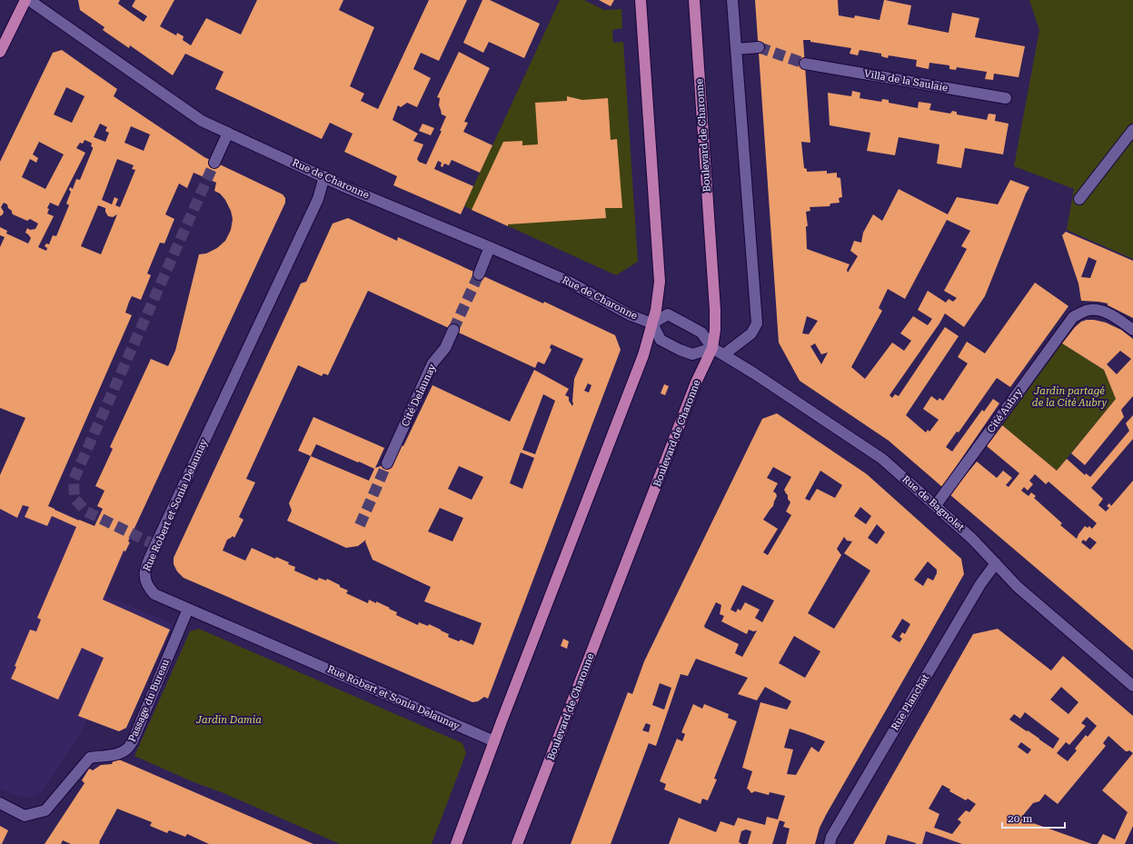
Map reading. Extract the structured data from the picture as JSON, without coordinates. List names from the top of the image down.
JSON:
{
  "streets": {
    "main road": ["Boulevard de Charonne"],
    "street": [
      "Villa de la Saulaie",
      "Rue de Charonne",
      "Cité Delaunay",
      "Cité Aubry",
      "Rue de Bagnolet",
      "Rue Robert et Sonia Delaunay",
      "Passage du Bureau",
      "Rue Planchat"
    ]
  },
  "crossings": [
    ["Boulevard de Charonne", "Rue de Bagnolet"],
    ["Rue de Charonne", "Rue Robert et Sonia Delaunay"],
    ["Cité Aubry", "Rue de Bagnolet"],
    ["Rue de Bagnolet", "Rue Planchat"],
    ["Rue Robert et Sonia Delaunay", "Passage du Bureau"]
  ],
  "parks": ["Jardin partagé de la Cité Aubry", "Jardin Damia"],
  "scale_bar": "20 m"
}
